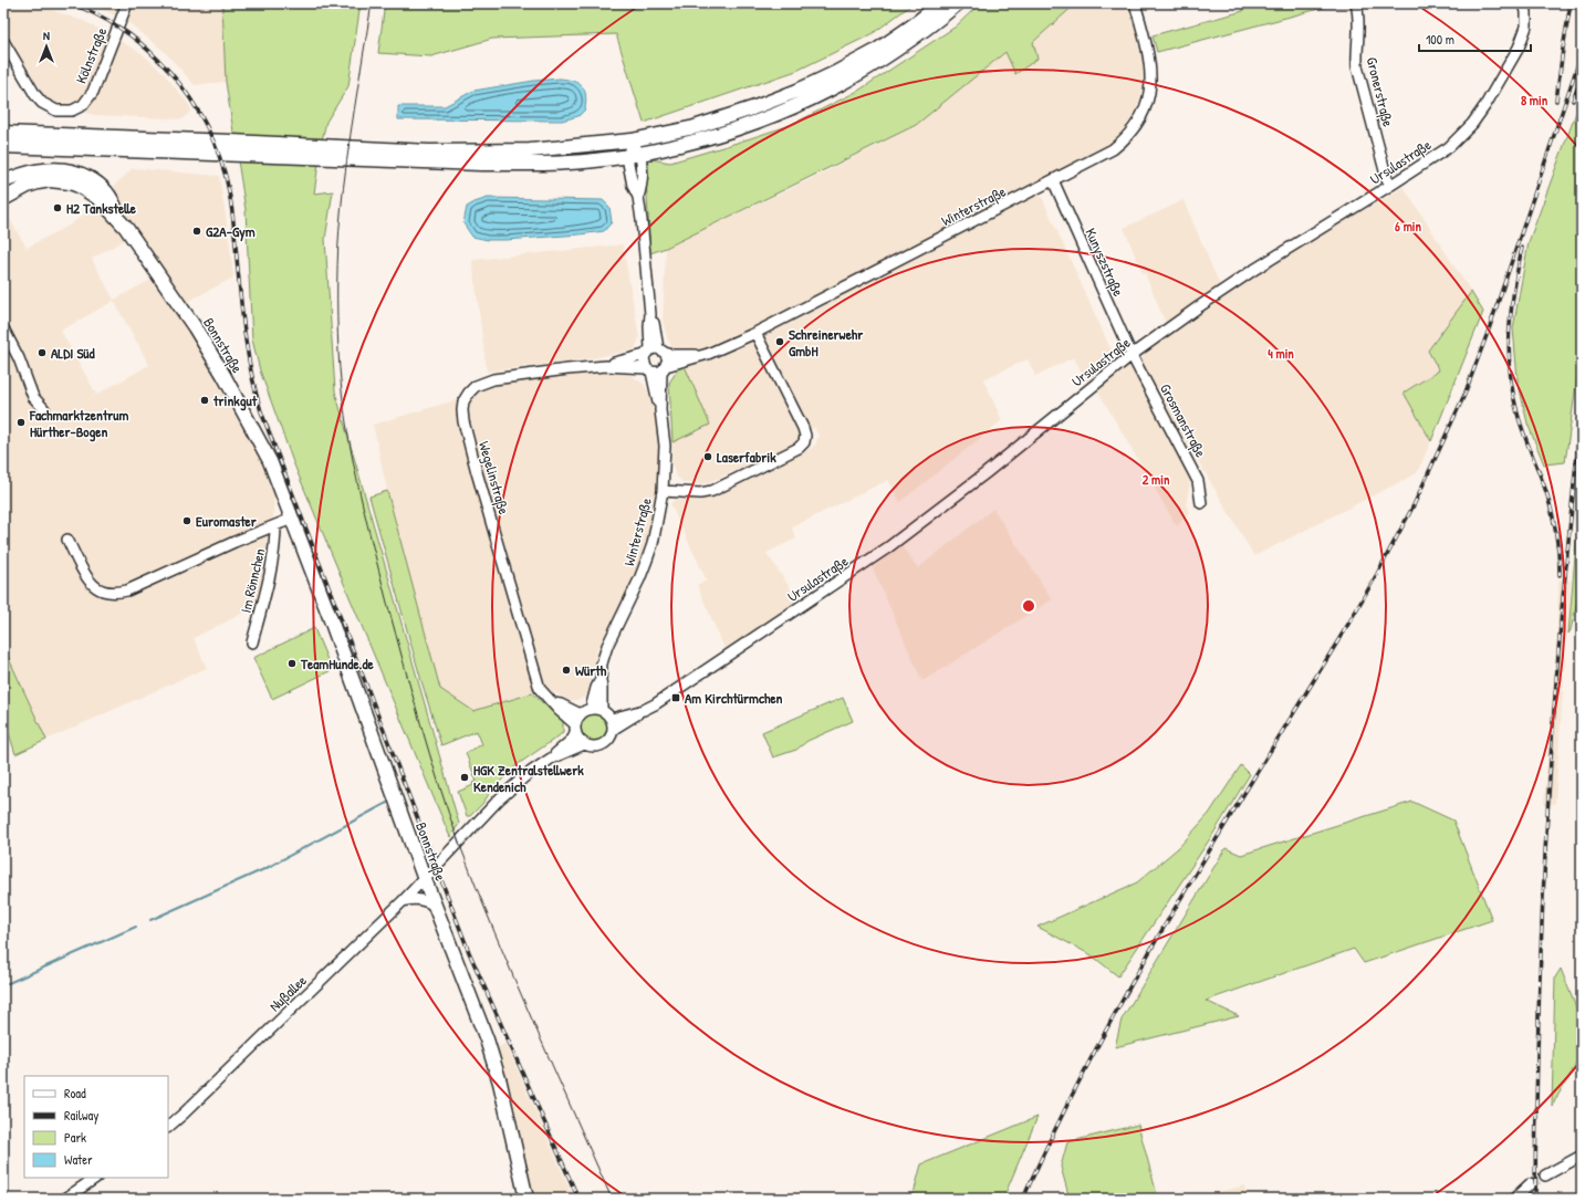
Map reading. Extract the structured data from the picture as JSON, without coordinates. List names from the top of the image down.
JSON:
{
  "streets": {
    "main road": ["Bonnstraße"],
    "street": [
      "Kölnstraße",
      "Gronerstraße",
      "Ursulastraße",
      "Winterstraße",
      "Kunyszstraße",
      "Grosmanstraße",
      "Wegelinstraße",
      "Im Rönnchen",
      "Nußallee"
    ]
  },
  "crossings": [
    ["Gronerstraße", "Ursulastraße"],
    ["Ursulastraße", "Winterstraße"],
    ["Ursulastraße", "Kunyszstraße"],
    ["Ursulastraße", "Grosmanstraße"],
    ["Ursulastraße", "Wegelinstraße"],
    ["Winterstraße", "Kunyszstraße"],
    ["Winterstraße", "Wegelinstraße"],
    ["Kunyszstraße", "Grosmanstraße"],
    ["Bonnstraße", "Nußallee"]
  ],
  "places": {
    "other": [
      "H2 Tankstelle",
      "G2A-Gym",
      "Schreinerwehr GmbH",
      "ALDI Süd",
      "trinkgut",
      "Fachmarktzentrum Hürther-Bogen",
      "Laserfabrik",
      "Euromaster",
      "TeamHunde.de",
      "Würth",
      "HGK Zentralstellwerk Kendenich"
    ],
    "transit": ["Am Kirchtürmchen"]
  },
  "legend": [
    "Road",
    "Railway",
    "Park",
    "Water"
  ],
  "scale_bar": "100 m",
  "north": "top",
  "rings": [
    "8 min",
    "6 min",
    "4 min",
    "2 min"
  ]
}
